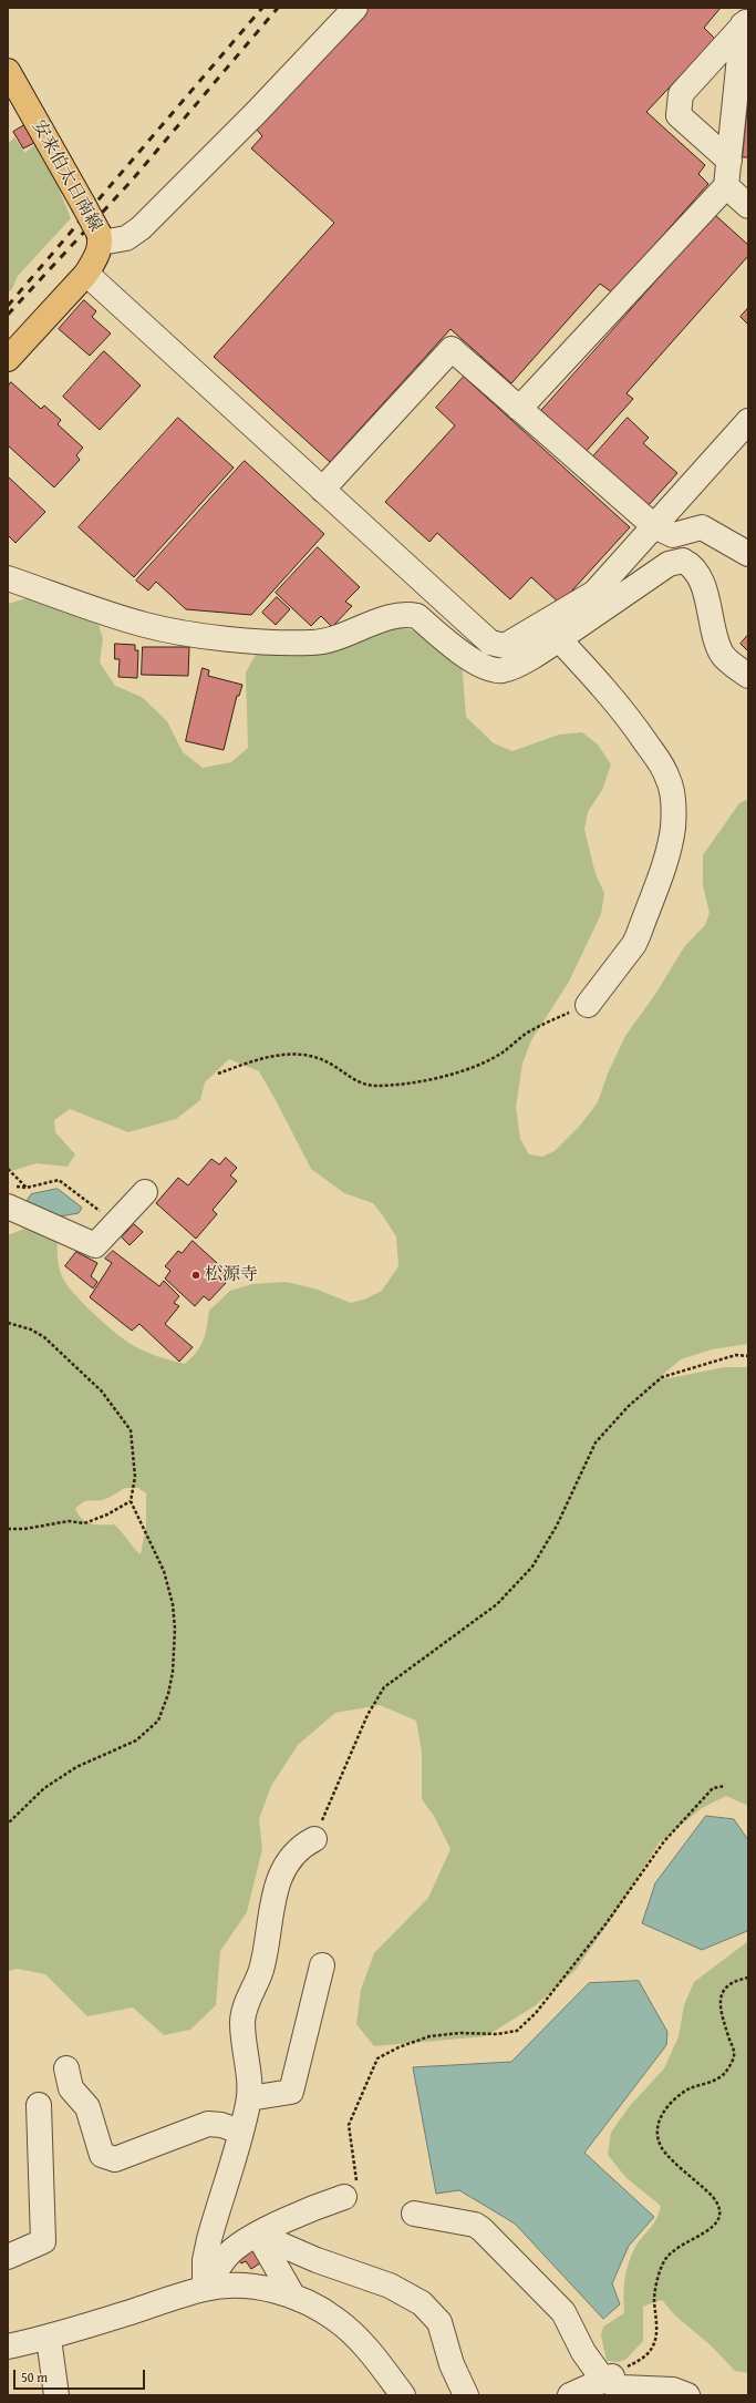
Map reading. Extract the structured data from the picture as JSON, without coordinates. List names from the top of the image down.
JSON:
{
  "streets": {
    "main road": ["安来伯太日南線"]
  },
  "places": ["松源寺"],
  "scale_bar": "50 m"
}
